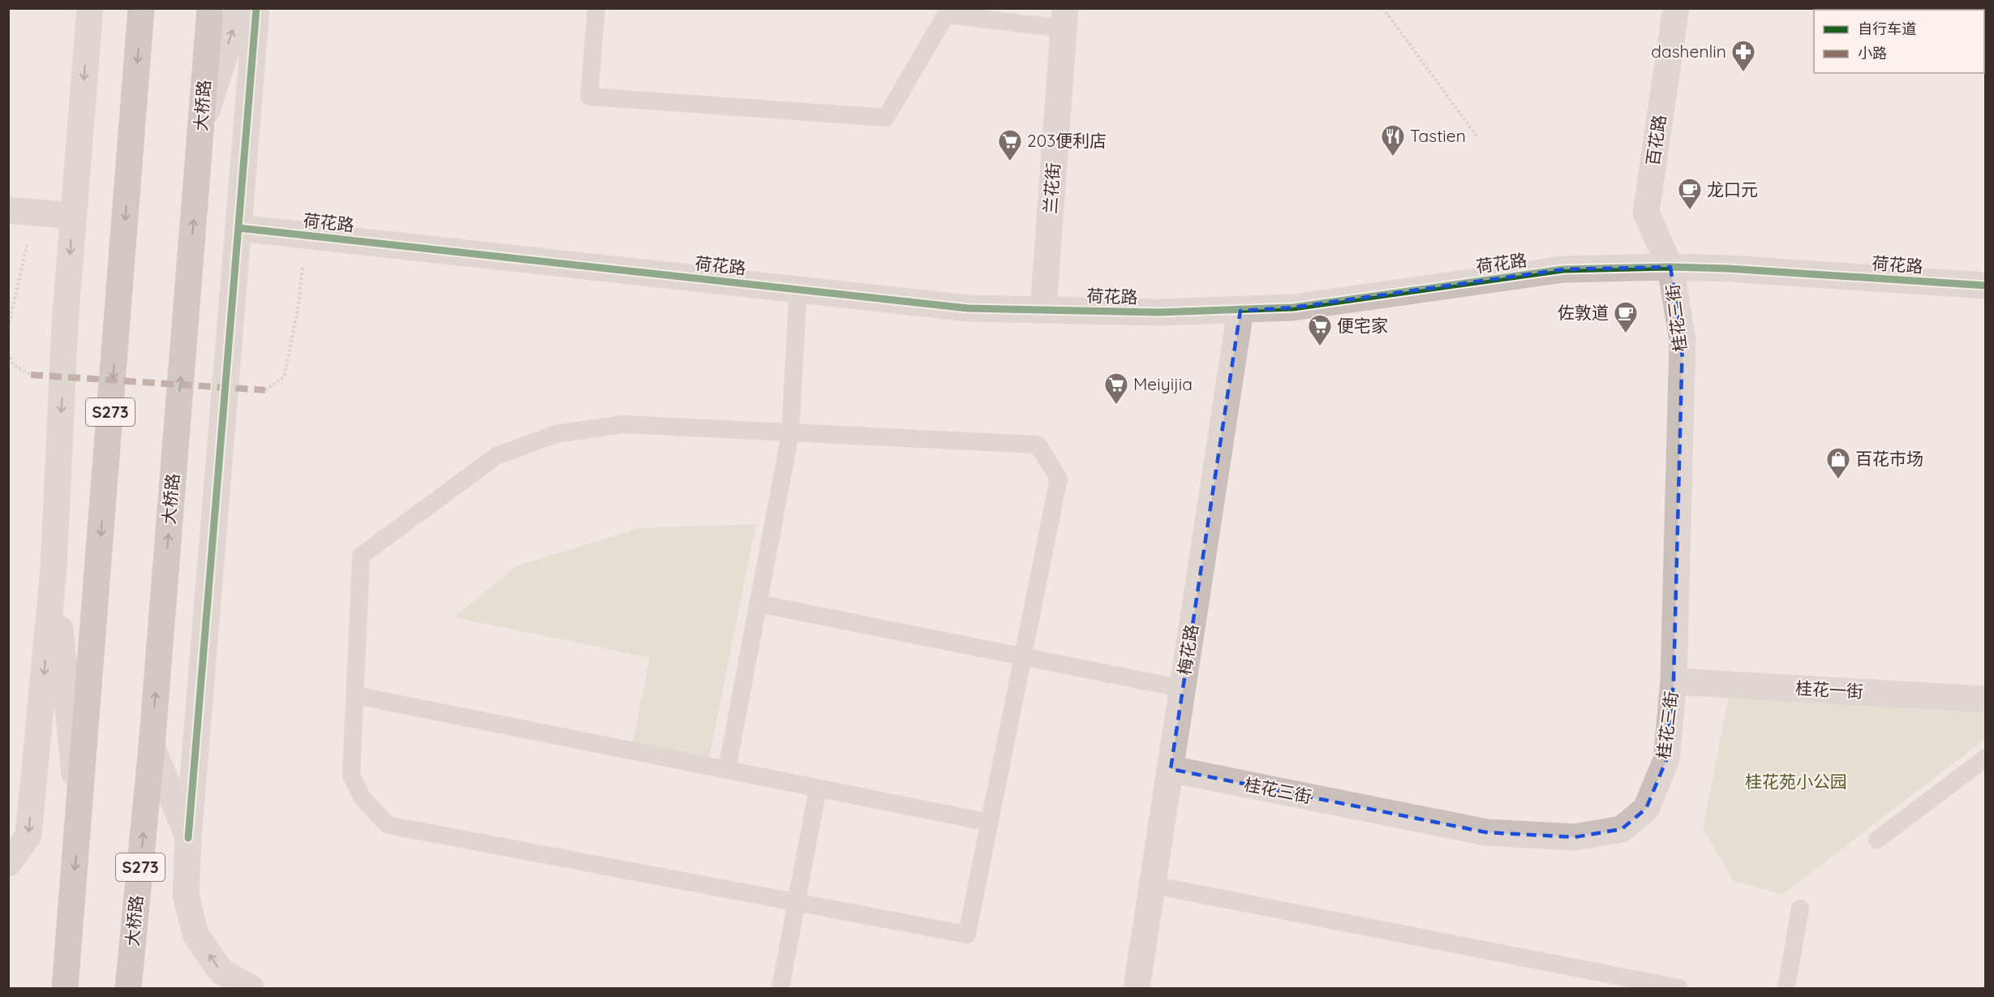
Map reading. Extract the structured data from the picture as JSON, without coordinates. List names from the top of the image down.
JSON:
{
  "streets": {
    "main road": ["大桥路", "S273"],
    "street": [
      "百花路",
      "兰花街",
      "荷花路",
      "桂花三街",
      "梅花路",
      "桂花一街"
    ]
  },
  "crossings": [
    ["百花路", "荷花路"],
    ["百花路", "桂花三街"],
    ["兰花街", "荷花路"],
    ["荷花路", "桂花三街"],
    ["荷花路", "梅花路"],
    ["桂花三街", "梅花路"],
    ["桂花三街", "桂花一街"]
  ],
  "parks": ["桂花苑小公园"],
  "places": {
    "pharmacy": ["dashenlin"],
    "restaurant": ["Tastien"],
    "supermarket": ["203便利店", "便宅家", "Meiyijia"],
    "cafe": ["龙口元", "佐敦道"],
    "shop": ["百花市场"]
  },
  "legend": ["自行车道", "小路"]
}
